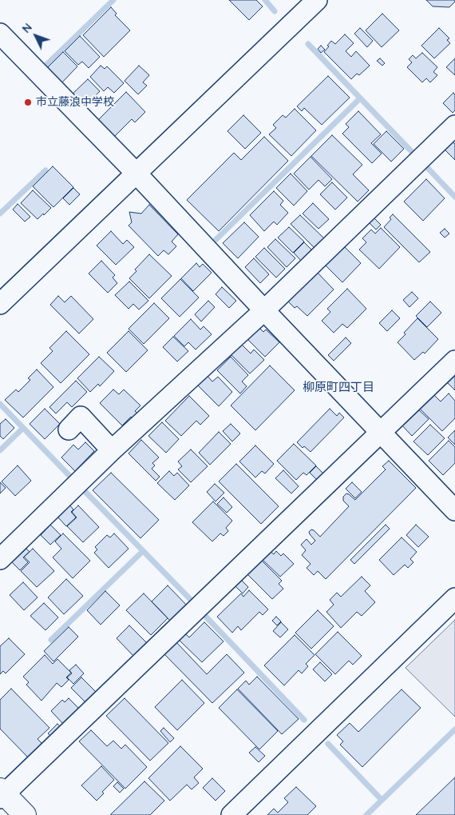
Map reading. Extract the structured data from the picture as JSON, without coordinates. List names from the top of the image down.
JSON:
{
  "districts": ["柳原町四丁目"],
  "places": ["市立藤浪中学校"],
  "north": "top left"
}
